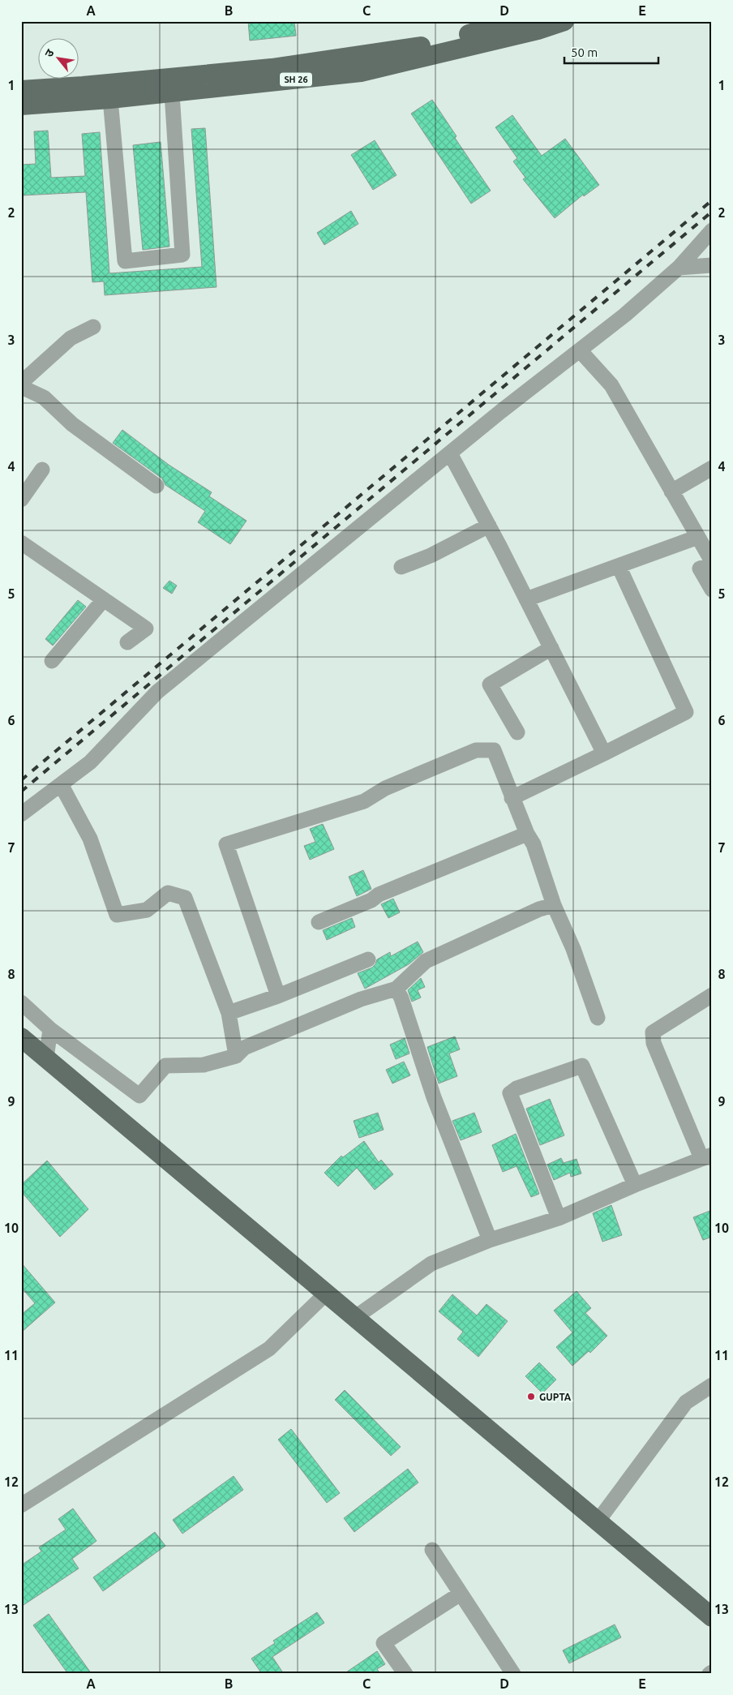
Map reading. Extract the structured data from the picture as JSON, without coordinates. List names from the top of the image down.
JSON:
{
  "streets": {
    "main road": ["SH 26"]
  },
  "places": ["GUPTA"],
  "scale_bar": "50 m",
  "north": "top left",
  "grid": {
    "columns": [
      "A",
      "B",
      "C",
      "D",
      "E"
    ],
    "rows": [
      "1",
      "2",
      "3",
      "4",
      "5",
      "6",
      "7",
      "8",
      "9",
      "10",
      "11",
      "12",
      "13"
    ]
  }
}
